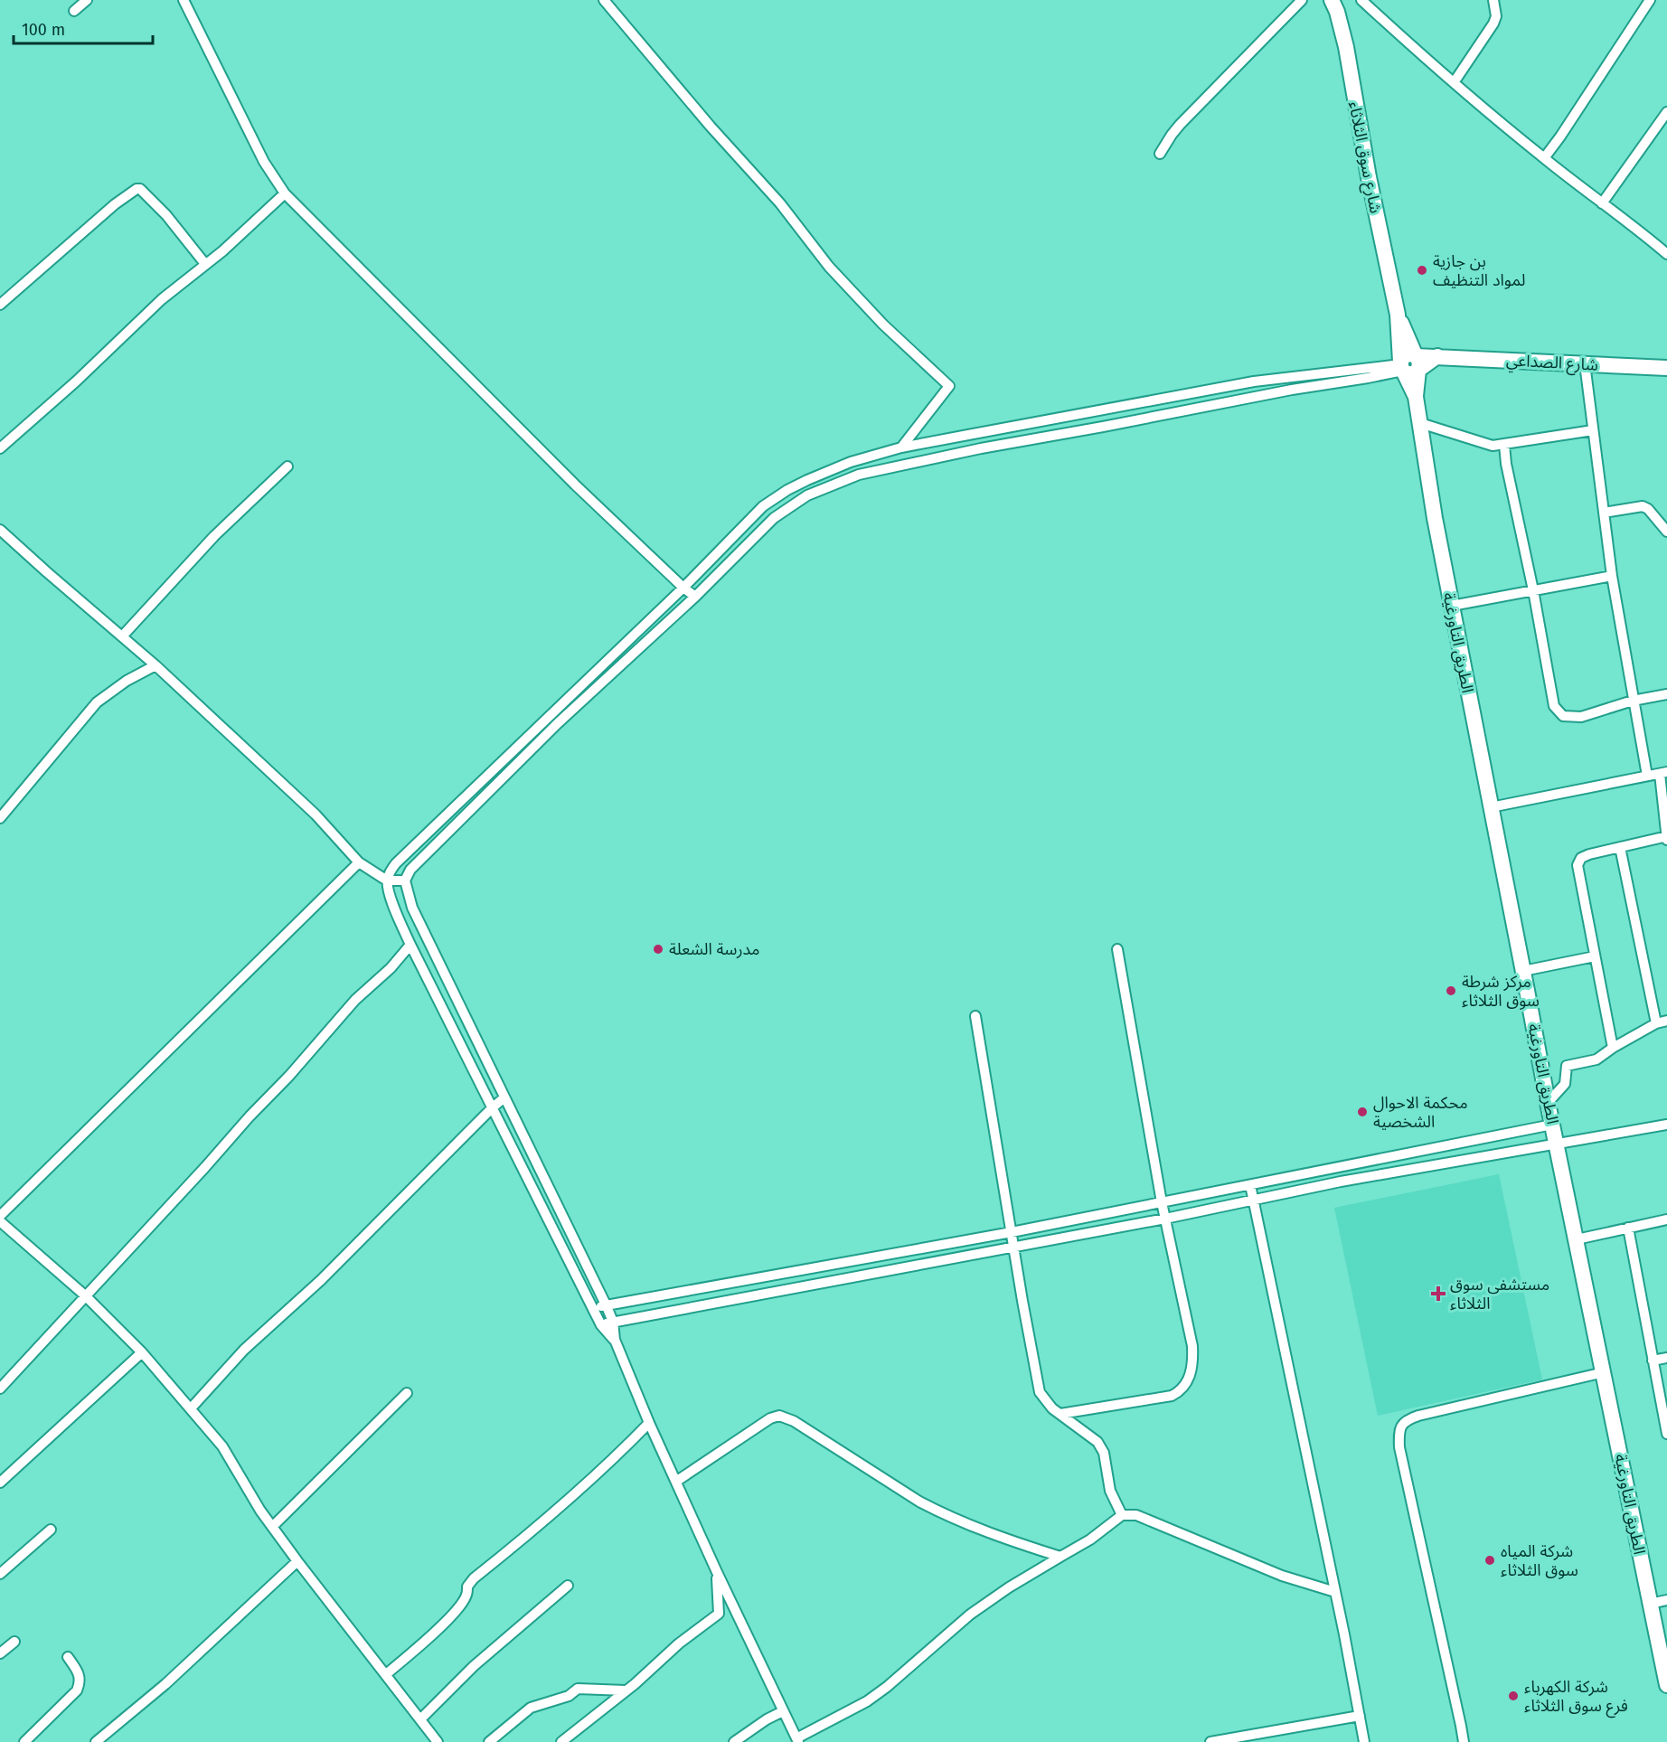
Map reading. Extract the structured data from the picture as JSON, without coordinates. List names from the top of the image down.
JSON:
{
  "streets": {
    "street": ["شارع سوق الثلاثاء", "شارع الصداعي", "الطريق التاورغية"]
  },
  "crossings": [
    ["شارع سوق الثلاثاء", "شارع الصداعي"],
    ["شارع سوق الثلاثاء", "الطريق التاورغية"],
    ["شارع الصداعي", "الطريق التاورغية"]
  ],
  "places": {
    "other": [
      "بن جازية لمواد التنظيف",
      "مدرسة الشعلة",
      "مركز شرطة سوق الثلاثاء",
      "محكمة الاحوال الشخصية",
      "شركة المياه سوق الثلاثاء",
      "شركة الكهرباء فرع سوق الثلاثاء"
    ],
    "health": ["مستشفى سوق الثلاثاء"]
  },
  "scale_bar": "100 m"
}
